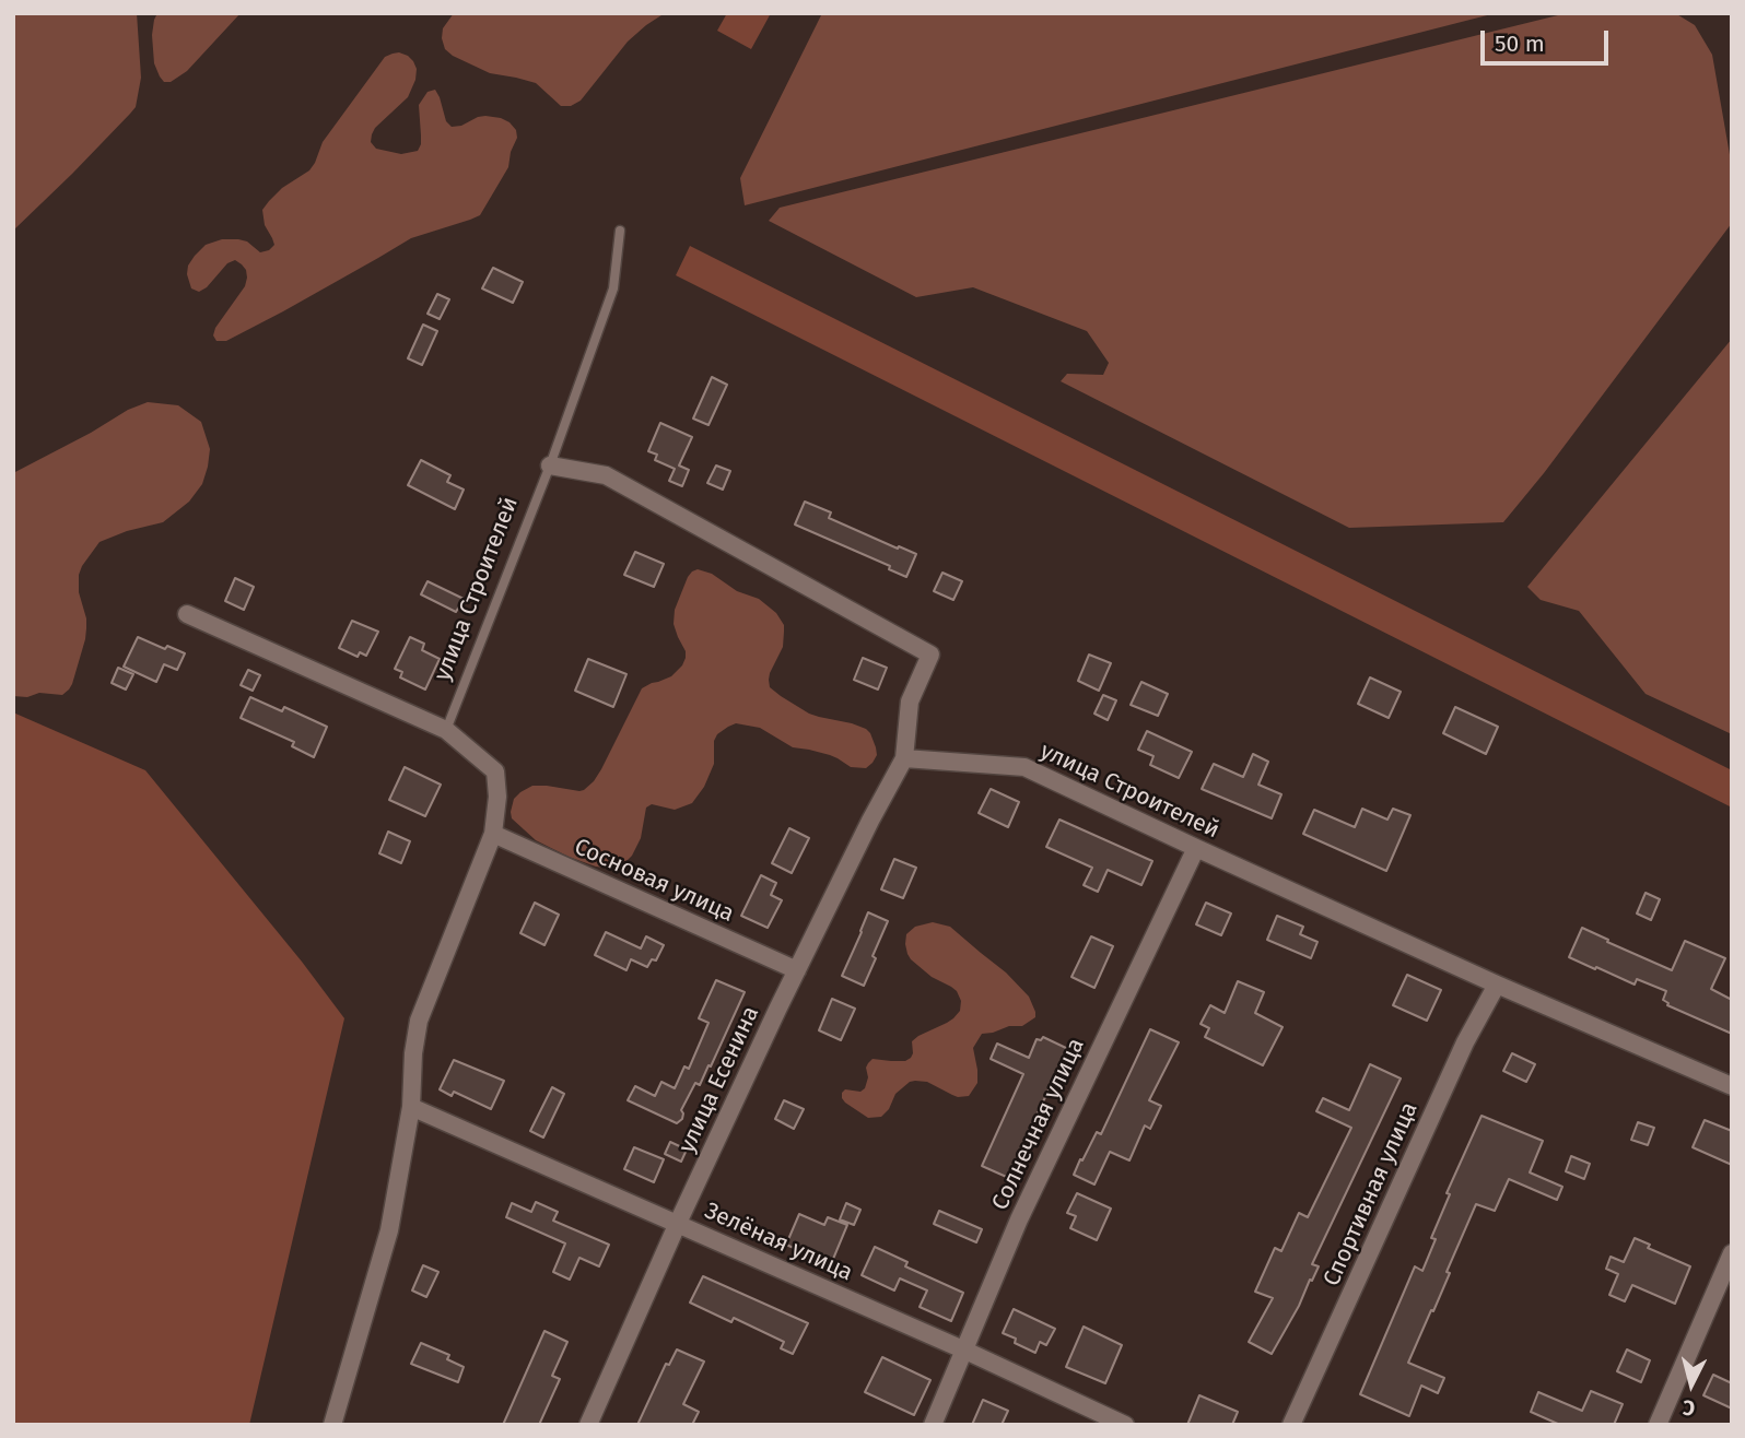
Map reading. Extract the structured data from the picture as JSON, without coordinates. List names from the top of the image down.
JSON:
{
  "streets": {
    "street": [
      "улица Строителей",
      "Сосновая улица",
      "улица Есенина",
      "Солнечная улица",
      "Спортивная улица",
      "Зелёная улица"
    ]
  },
  "crossings": [
    ["улица Строителей", "улица Есенина"],
    ["улица Строителей", "Солнечная улица"],
    ["улица Строителей", "Спортивная улица"],
    ["Сосновая улица", "улица Есенина"],
    ["улица Есенина", "Зелёная улица"],
    ["Солнечная улица", "Зелёная улица"]
  ],
  "scale_bar": "50 m",
  "north": "bottom"
}
